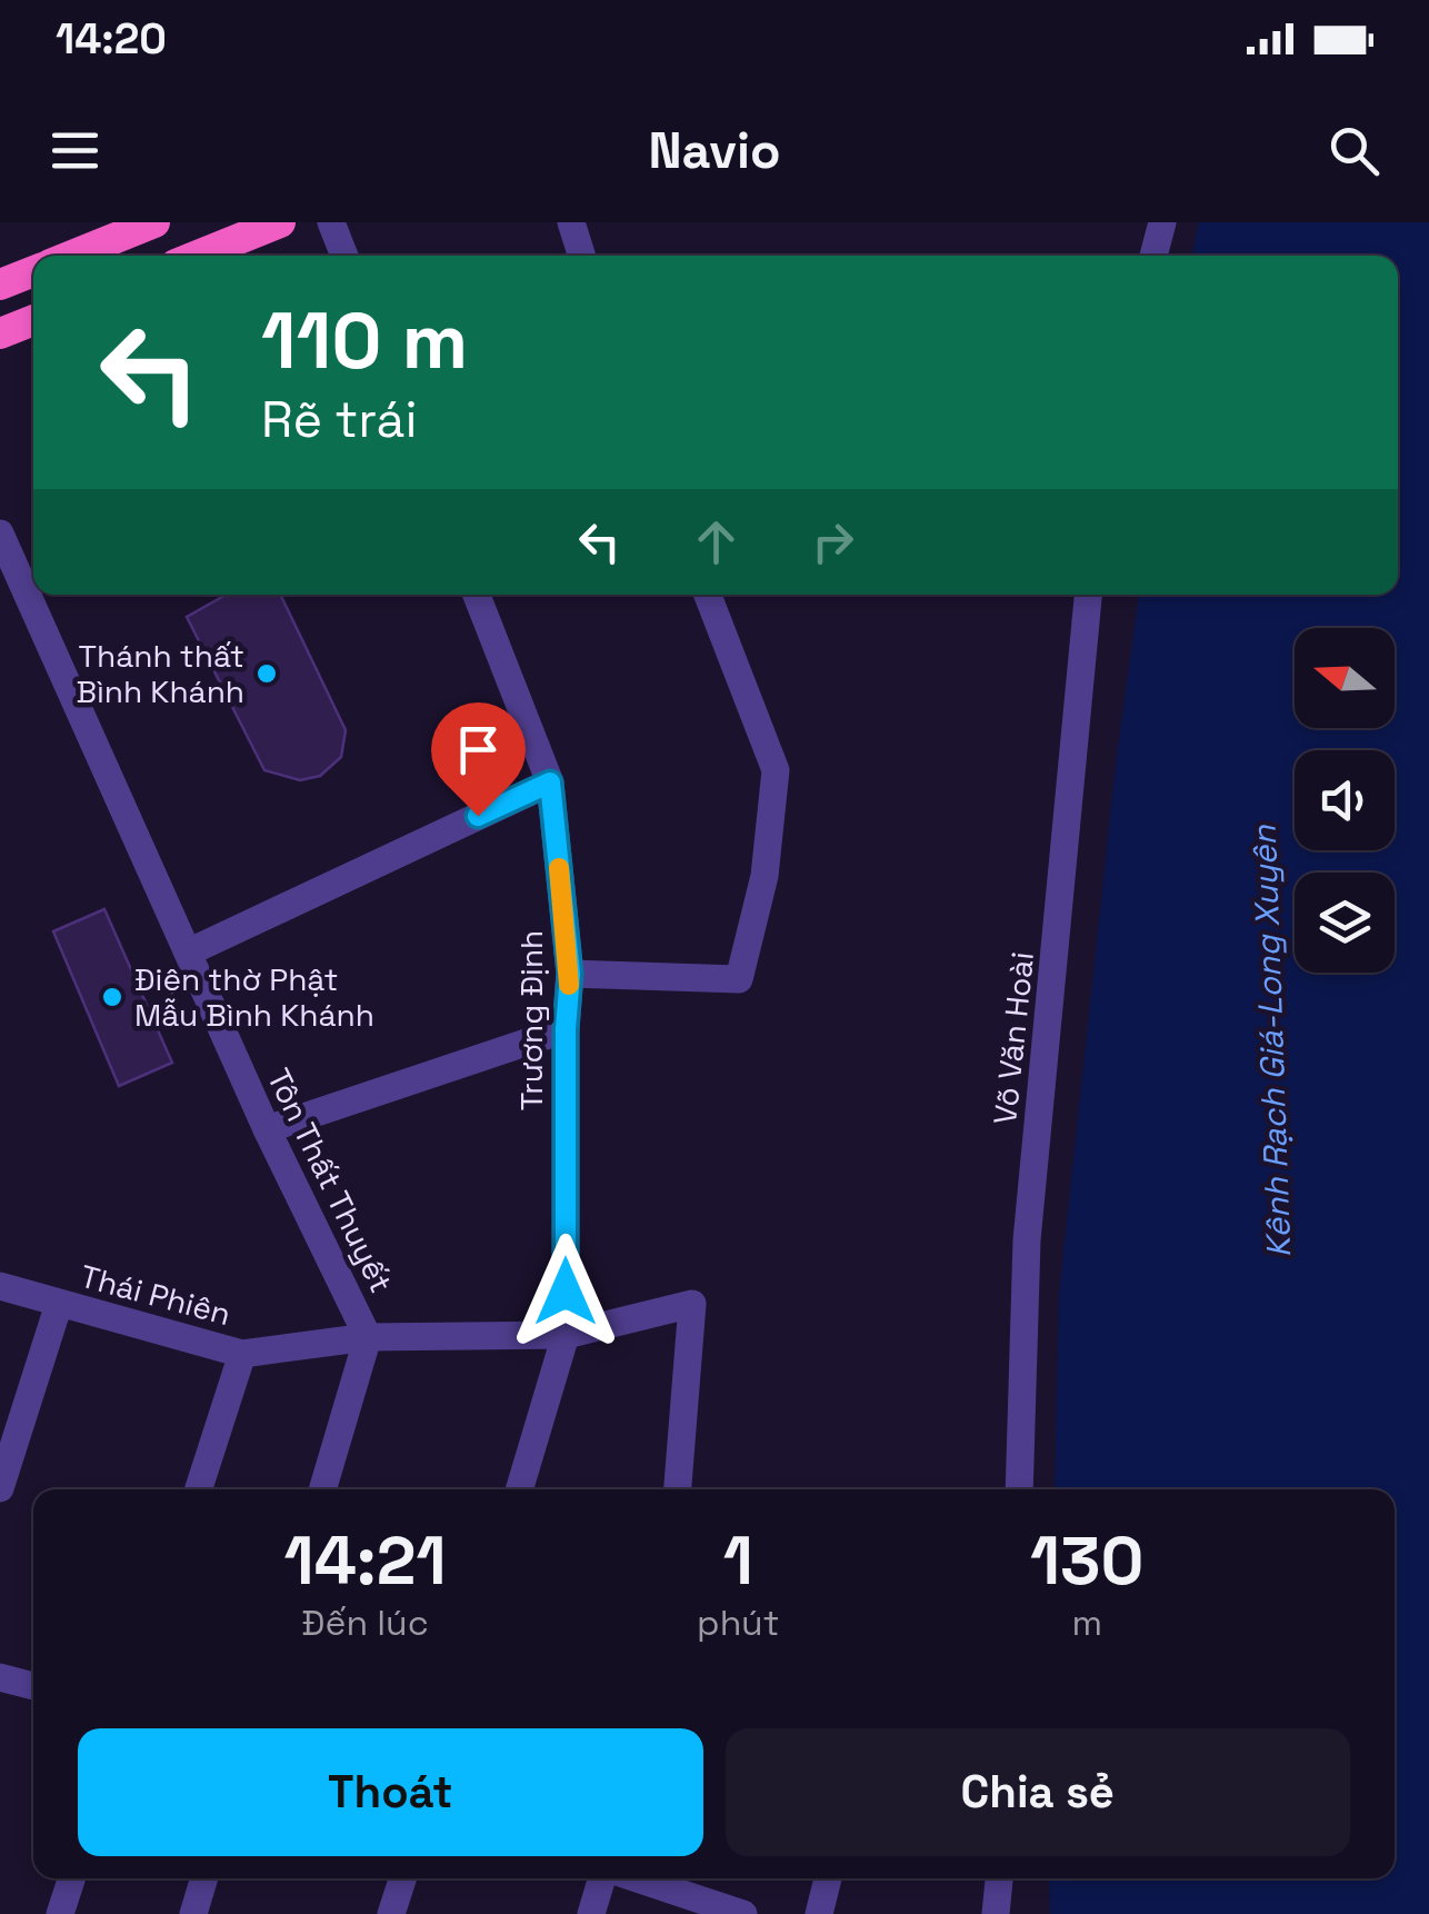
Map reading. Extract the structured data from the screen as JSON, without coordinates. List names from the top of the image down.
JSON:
{
  "streets": {
    "street": [
      "Trương Định",
      "Võ Văn Hoài",
      "Tôn Thất Thuyết",
      "Thái Phiên"
    ]
  },
  "crossings": [
    ["Trương Định", "Thái Phiên"],
    ["Tôn Thất Thuyết", "Thái Phiên"]
  ],
  "water": ["Kênh Rạch Giá-Long Xuyên"],
  "places": ["Thánh thất Bình Khánh", "Điện thờ Phật Mẫu Bình Khánh"],
  "north": "left",
  "page": {
    "status": "14:20",
    "header": "Navio",
    "turn": ["110 m", "Rẽ trái"],
    "eta": [
      "14:21",
      "Đến lúc",
      "1",
      "phút",
      "130",
      "m"
    ],
    "buttons": ["Thoát", "Chia sẻ"]
  }
}
